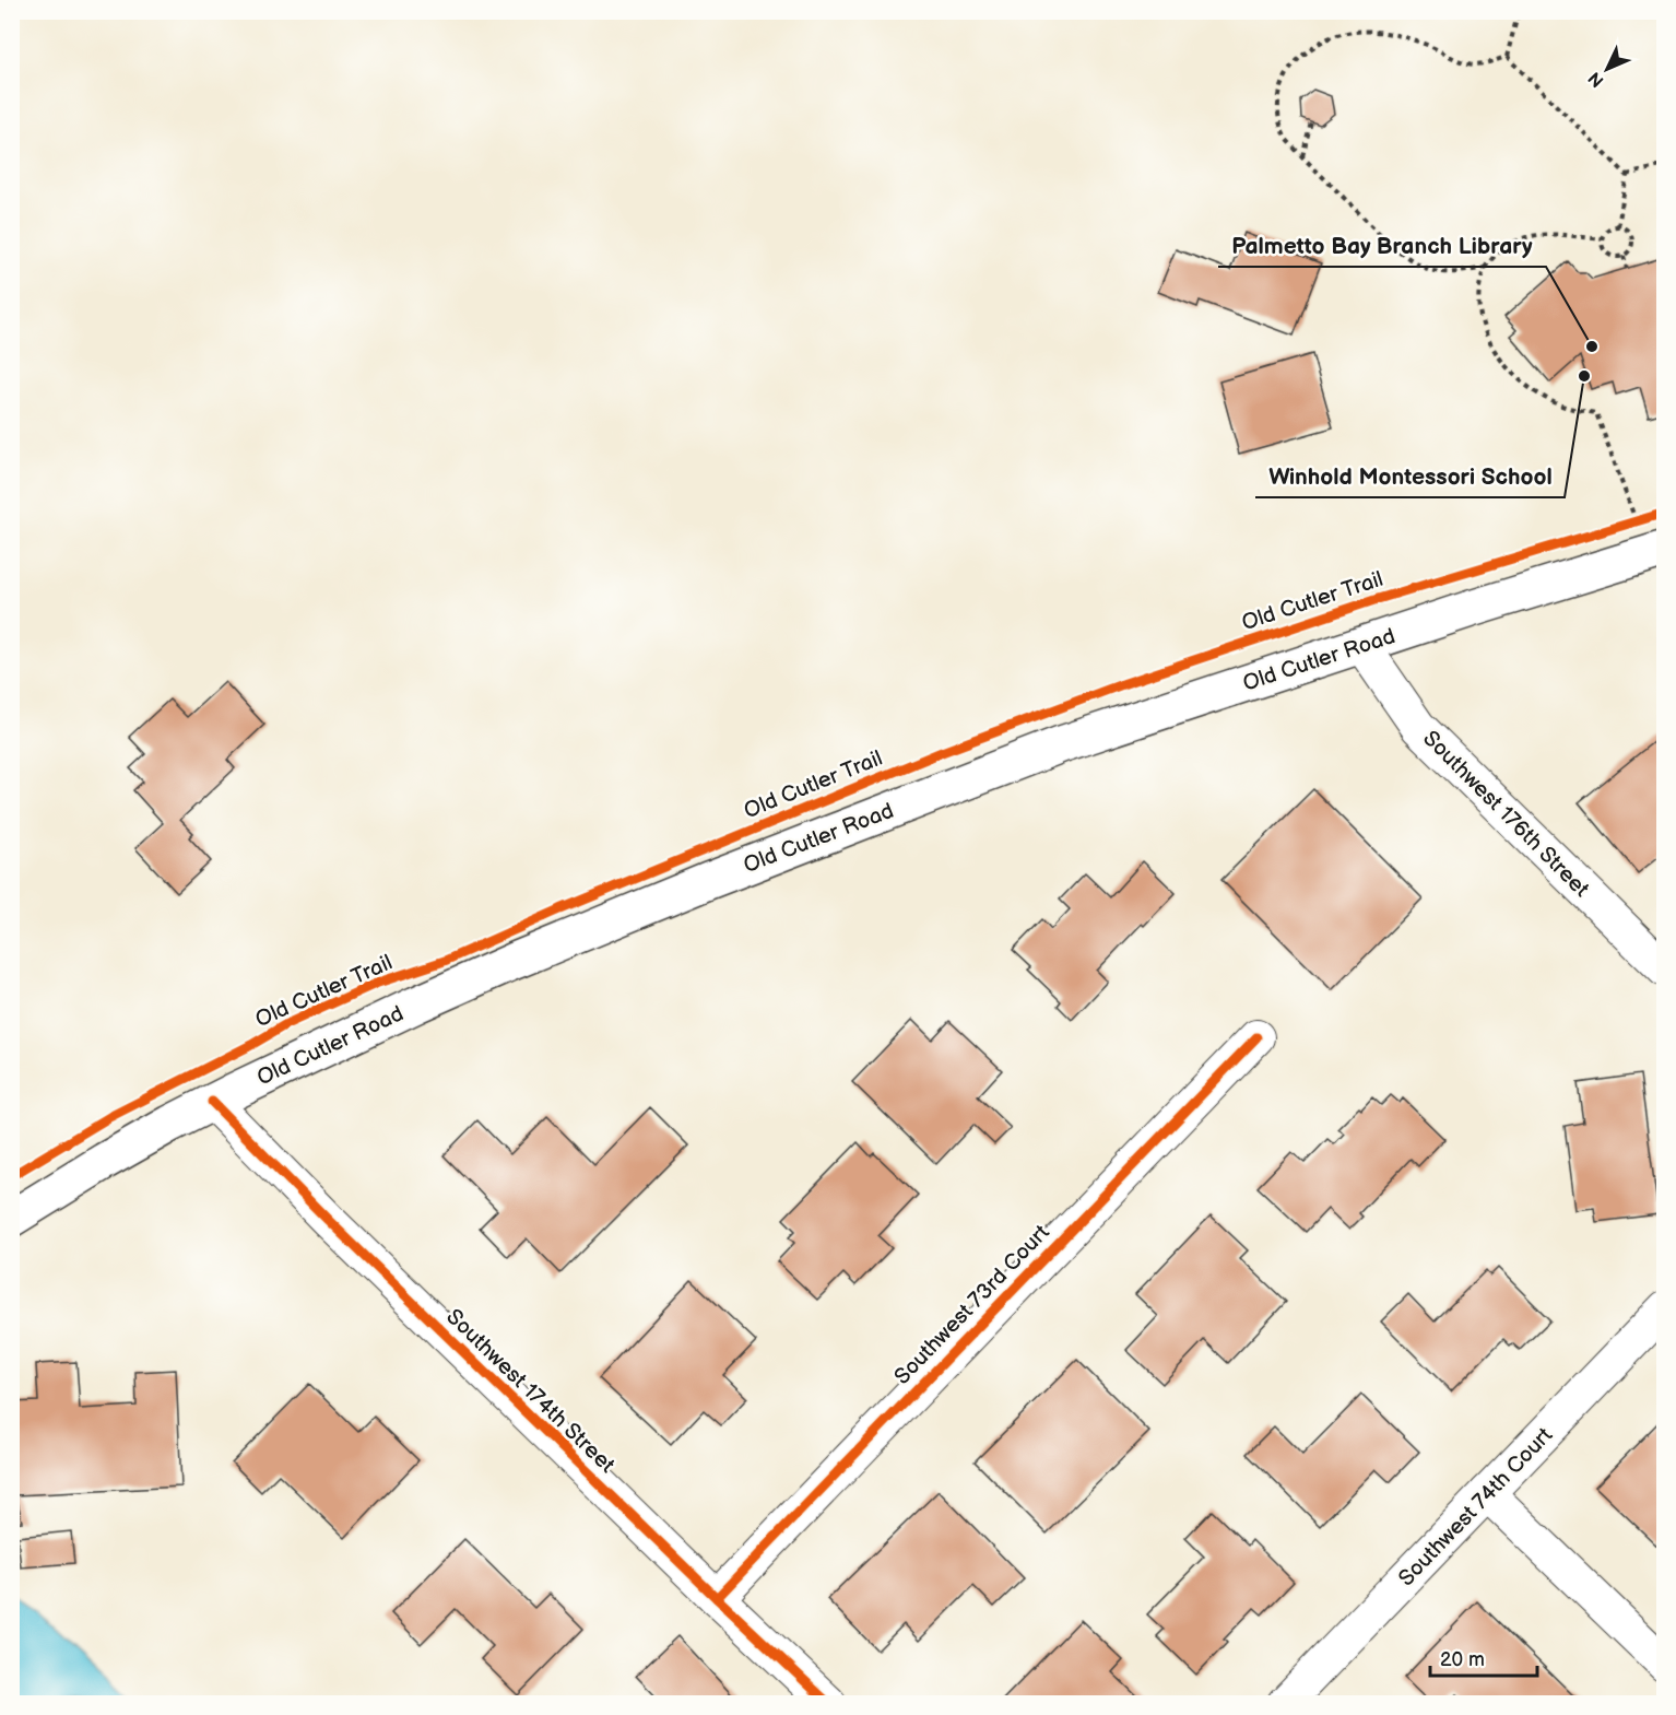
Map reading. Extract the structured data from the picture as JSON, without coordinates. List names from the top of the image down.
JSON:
{
  "streets": {
    "main road": ["Old Cutler Road"],
    "street": [
      "Southwest 176th Street",
      "Southwest 73rd Court",
      "Southwest 174th Street",
      "Southwest 74th Court"
    ],
    "cycle path": ["Old Cutler Trail"]
  },
  "crossings": [
    ["Old Cutler Road", "Southwest 176th Street"],
    ["Old Cutler Road", "Southwest 174th Street"],
    ["Southwest 73rd Court", "Southwest 174th Street"]
  ],
  "places": ["Palmetto Bay Branch Library", "Winhold Montessori School"],
  "scale_bar": "20 m",
  "north": "bottom left"
}
